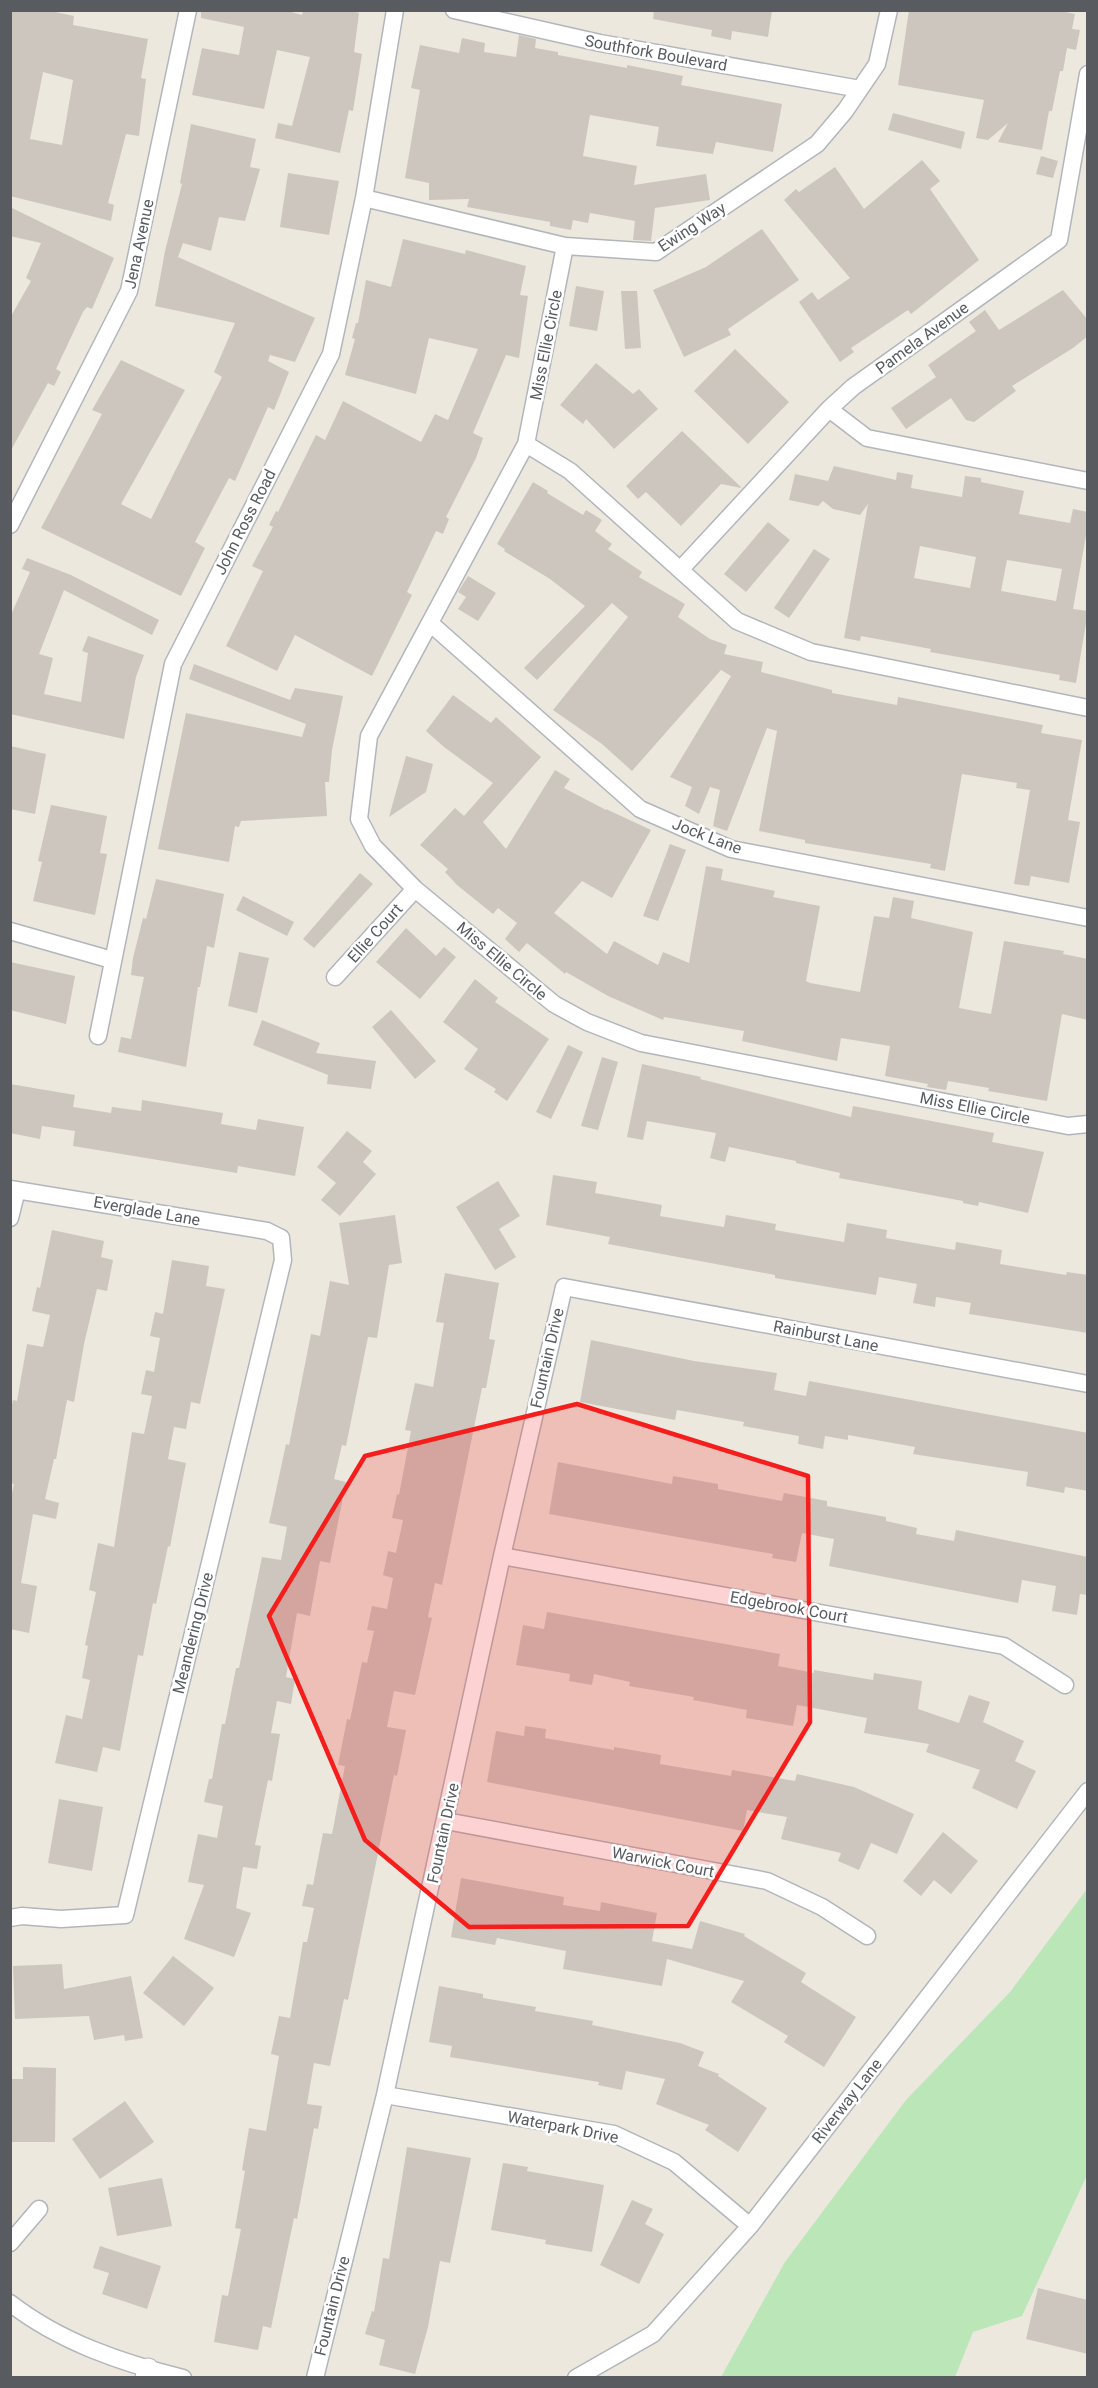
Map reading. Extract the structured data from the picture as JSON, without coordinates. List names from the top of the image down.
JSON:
{
  "streets": {
    "street": [
      "Southfork Boulevard",
      "Ewing Way",
      "Jena Avenue",
      "Pamela Avenue",
      "Miss Ellie Circle",
      "John Ross Road",
      "Jock Lane",
      "Ellie Court",
      "Everglade Lane",
      "Rainburst Lane",
      "Fountain Drive",
      "Edgebrook Court",
      "Meandering Drive",
      "Warwick Court",
      "Riverway Lane",
      "Waterpark Drive"
    ]
  },
  "crossings": [
    ["Southfork Boulevard", "Ewing Way"],
    ["Ewing Way", "Miss Ellie Circle"],
    ["Ewing Way", "John Ross Road"],
    ["Miss Ellie Circle", "Jock Lane"],
    ["Miss Ellie Circle", "Ellie Court"],
    ["Everglade Lane", "Meandering Drive"],
    ["Rainburst Lane", "Fountain Drive"],
    ["Fountain Drive", "Edgebrook Court"],
    ["Fountain Drive", "Warwick Court"],
    ["Fountain Drive", "Waterpark Drive"],
    ["Riverway Lane", "Waterpark Drive"]
  ]
}
